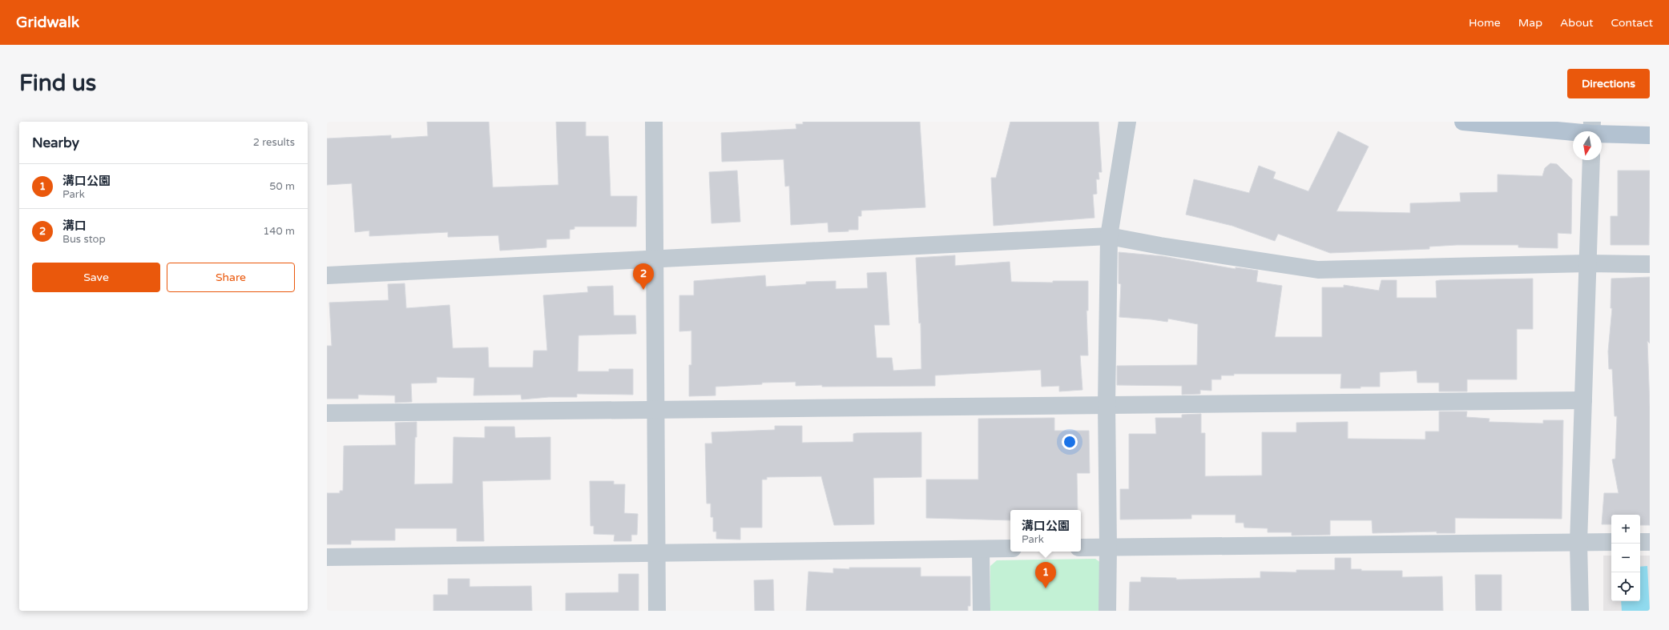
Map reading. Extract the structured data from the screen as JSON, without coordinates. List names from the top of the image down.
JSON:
{
  "north": "bottom",
  "page": {
    "header": "Gridwalk",
    "nav": [
      "Home",
      "Map",
      "About",
      "Contact"
    ],
    "buttons": [
      "Directions",
      ["Save", "Share"]
    ],
    "title": "Find us",
    "heading": ["Nearby", "2 results"],
    "list": [
      {
        "mark": "1",
        "name": "溝口公園",
        "note": "Park",
        "value": "50 m"
      },
      {
        "mark": "2",
        "name": "溝口",
        "note": "Bus stop",
        "value": "140 m"
      }
    ],
    "pins": ["2", "1"],
    "popup": ["溝口公園", "Park"],
    "map_buttons": ["+", "−"]
  }
}
